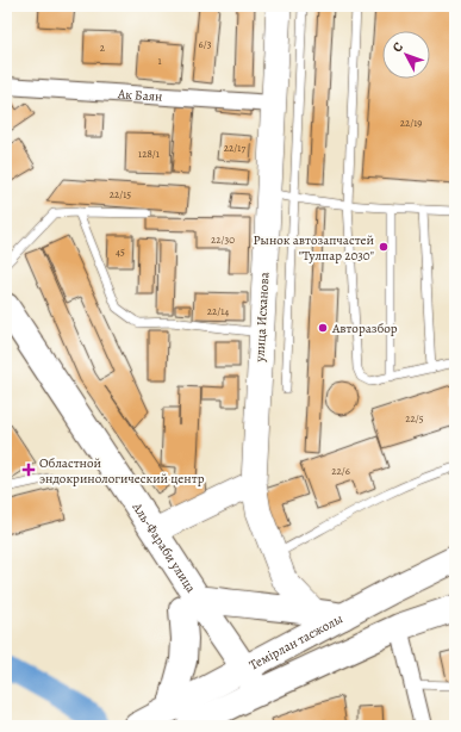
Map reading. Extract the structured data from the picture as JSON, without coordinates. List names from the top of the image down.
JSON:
{
  "streets": {
    "main road": ["улица Исханова", "Аль-Фараби улица", "Темірлан тасжолы"],
    "street": ["Ак Баян"]
  },
  "crossings": [
    ["Ак Баян", "улица Исханова"],
    ["Аль-Фараби улица", "Темірлан тасжолы"]
  ],
  "places": {
    "other": ["Рынок автозапчастей \"Тулпар 2030\"", "Авторазбор"],
    "health": ["Областной эндокринологический центр"]
  },
  "house_numbers": [
    "6/3",
    "2",
    "1",
    "22/19",
    "22/17",
    "128/1",
    "22/15",
    "22/30",
    "45",
    "22/14",
    "22/5",
    "22/6"
  ],
  "north": "top left"
}
